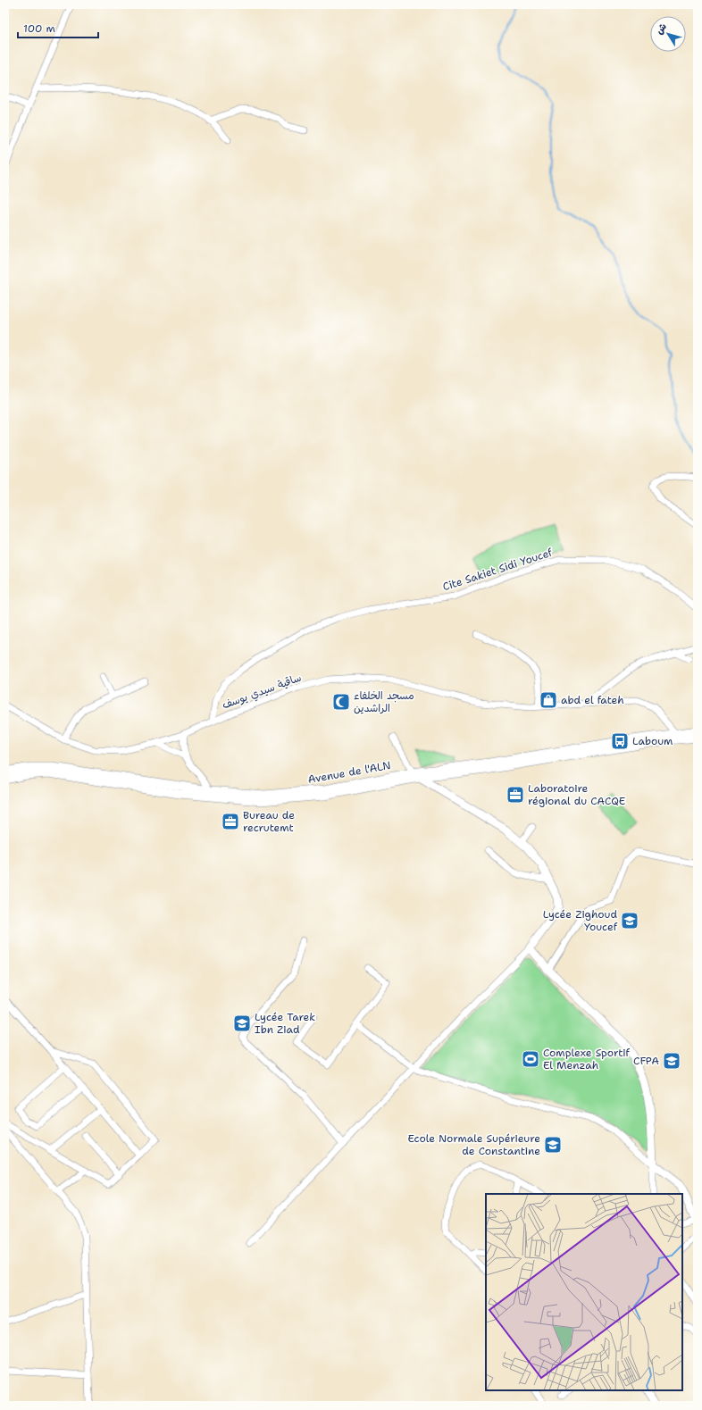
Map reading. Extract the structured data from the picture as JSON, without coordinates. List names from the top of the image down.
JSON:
{
  "streets": {
    "street": ["Cite Sakiet Sidi Youcef", "ساقية سيدي يوسف"]
  },
  "crossings": [
    ["Cite Sakiet Sidi Youcef", "ساقية سيدي يوسف"]
  ],
  "places": {
    "shop": ["abd el fateh"],
    "mosque": ["مسجد الخلفاء الراشدين"],
    "bus stop": ["Laboum"],
    "office": ["Laboratoire régional du CACQE", "Bureau de recrutemt"],
    "school or university": [
      "Lycée Zighoud Youcef",
      "Lycée Tarek Ibn Ziad",
      "CFPA",
      "Ecole Normale Supérieure de Constantine"
    ],
    "sports": ["Complexe Sportif El Menzah"]
  },
  "scale_bar": "100 m",
  "north": "top left"
}
